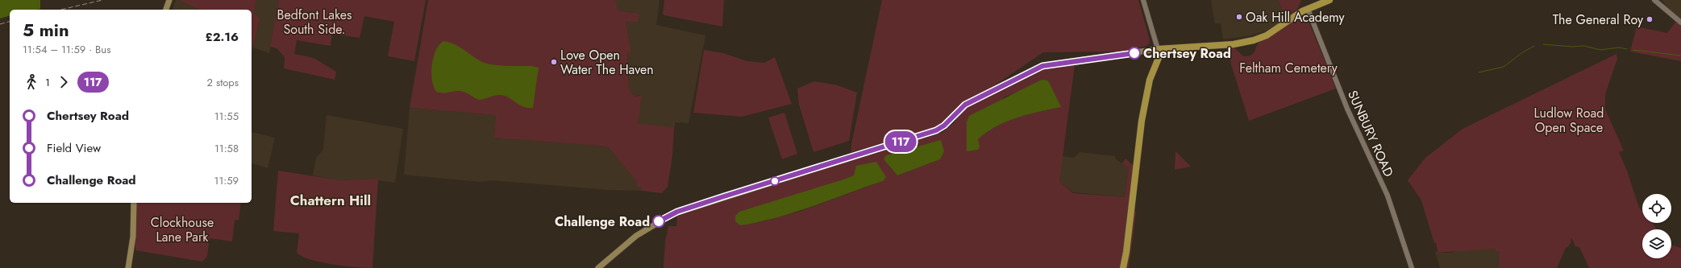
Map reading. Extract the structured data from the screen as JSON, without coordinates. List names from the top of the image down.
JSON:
{
  "streets": {
    "street": ["SUNBURY ROAD"]
  },
  "districts": ["Chattern Hill"],
  "parks": [
    "Bedfont Lakes South Side.",
    "Feltham Cemetery",
    "Ludlow Road Open Space",
    "Clockhouse Lane Park"
  ],
  "places": [
    "Oak Hill Academy",
    "The General Roy",
    "Chertsey Road",
    "Love Open Water The Haven",
    "Challenge Road"
  ],
  "lines": ["bus line 117"],
  "page": {
    "on_map": "117",
    "heading": ["5 min", "11:54 – 11:59 · Bus", "£2.16"],
    "legs": ["1", "117", "2 stops"],
    "list": [
      {
        "name": "Chertsey Road",
        "value": "11:55"
      },
      {
        "name": "Field View",
        "value": "11:58"
      },
      {
        "name": "Challenge Road",
        "value": "11:59"
      }
    ]
  }
}
